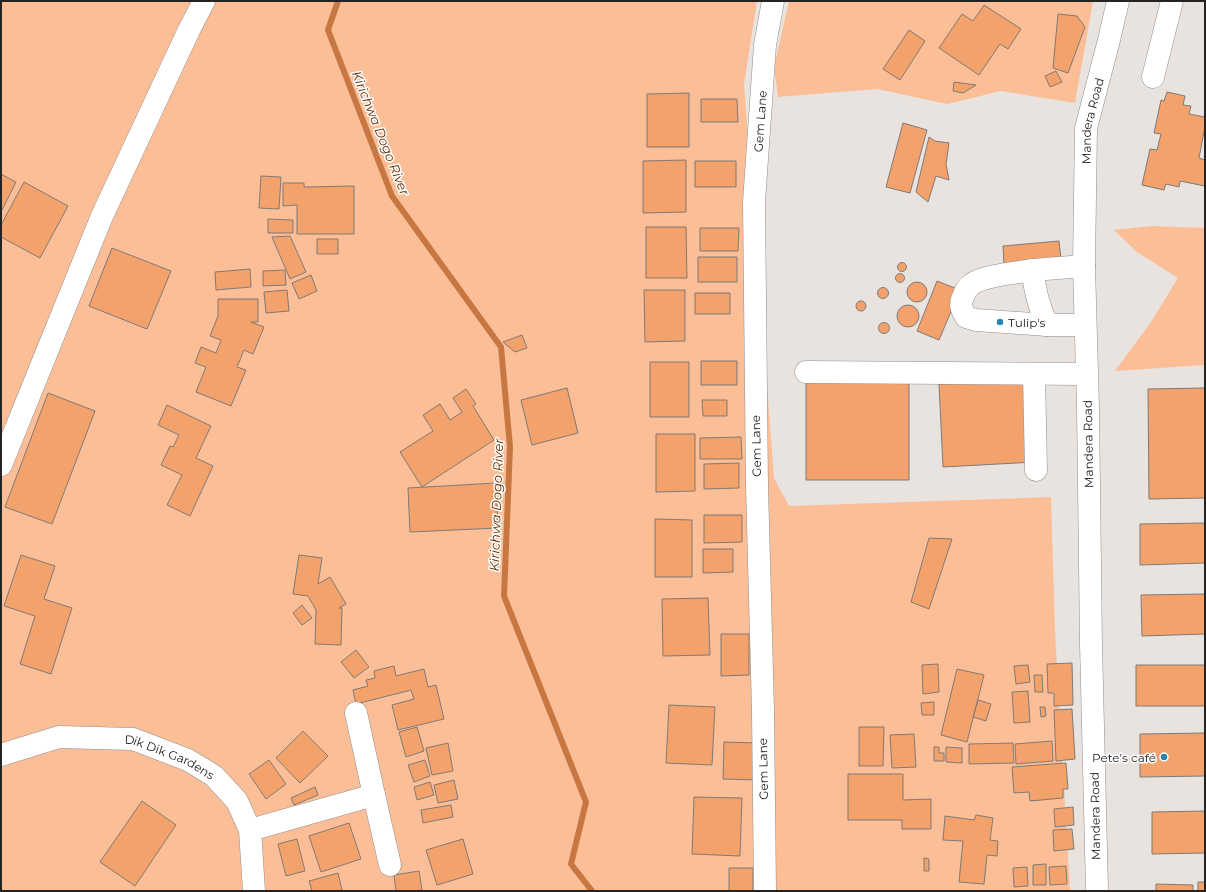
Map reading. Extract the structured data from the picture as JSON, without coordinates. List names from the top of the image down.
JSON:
{
  "streets": {
    "street": ["Mandera Road", "Gem Lane", "Dik Dik Gardens"]
  },
  "water": ["Kirichwa Dogo River"],
  "places": ["Tulip's", "Pete’s café"]
}
